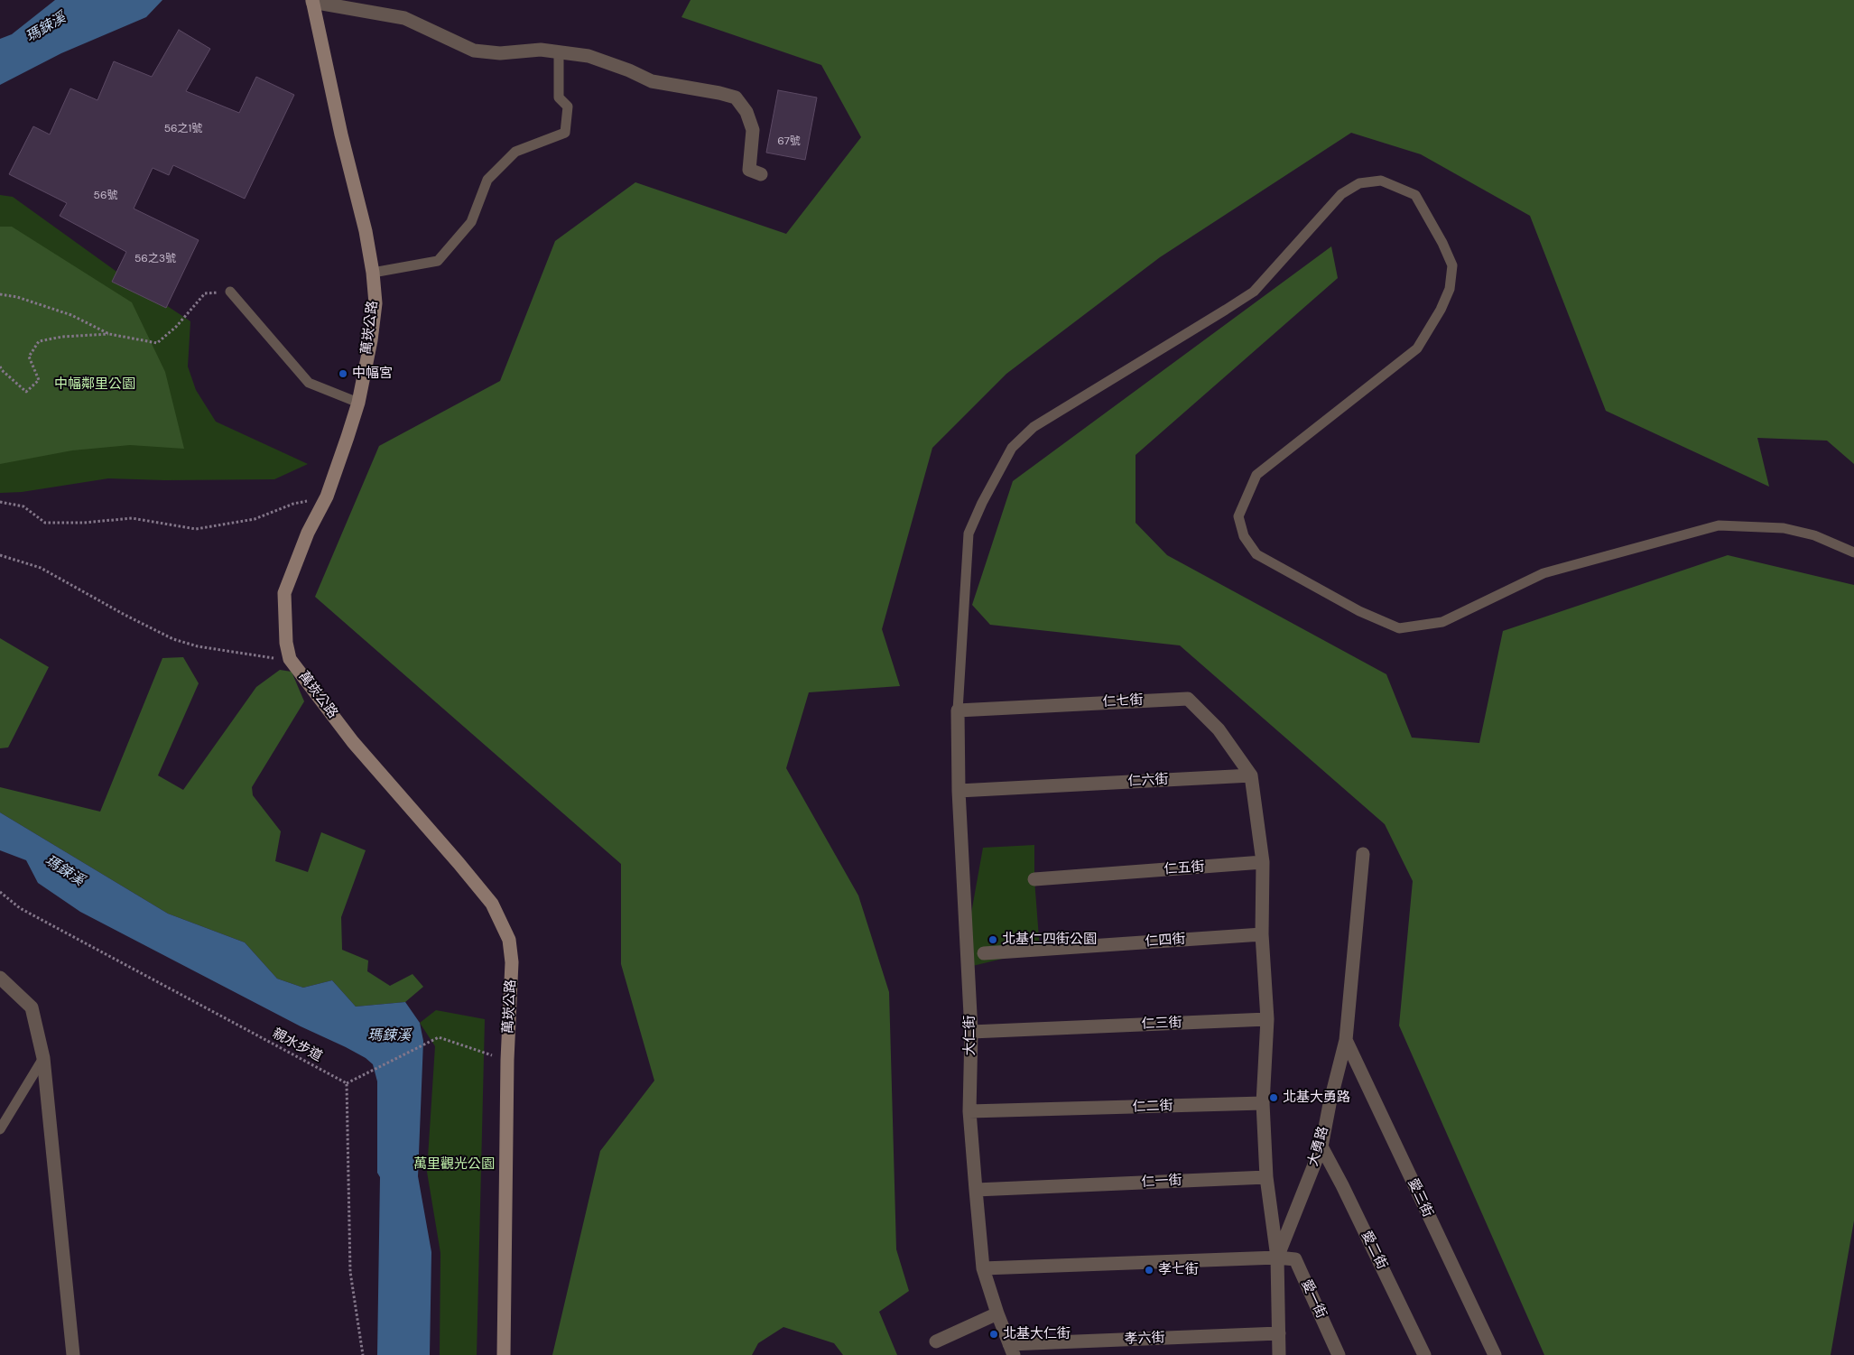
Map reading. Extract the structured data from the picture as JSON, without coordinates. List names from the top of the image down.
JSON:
{
  "streets": {
    "street": [
      "萬崁公路",
      "仁七街",
      "仁六街",
      "仁五街",
      "仁四街",
      "仁三街",
      "大仁街",
      "仁二街",
      "大勇路",
      "仁一街",
      "愛三街",
      "愛二街",
      "愛一街",
      "孝六街"
    ],
    "path": ["親水步道"]
  },
  "crossings": [
    ["仁七街", "仁六街"],
    ["仁七街", "大仁街"],
    ["仁六街", "大仁街"],
    ["仁三街", "大仁街"],
    ["大仁街", "仁二街"],
    ["大仁街", "仁一街"],
    ["大仁街", "孝六街"],
    ["大勇路", "愛三街"],
    ["大勇路", "愛二街"],
    ["大勇路", "愛一街"],
    ["大勇路", "孝六街"]
  ],
  "water": ["瑪鋉溪"],
  "parks": ["中幅鄰里公園", "萬里觀光公園"],
  "places": [
    "中幅宮",
    "北基仁四街公園",
    "北基大勇路",
    "孝七街",
    "北基大仁街"
  ],
  "house_numbers": [
    "56之1號",
    "67號",
    "56號",
    "56之3號"
  ]
}
